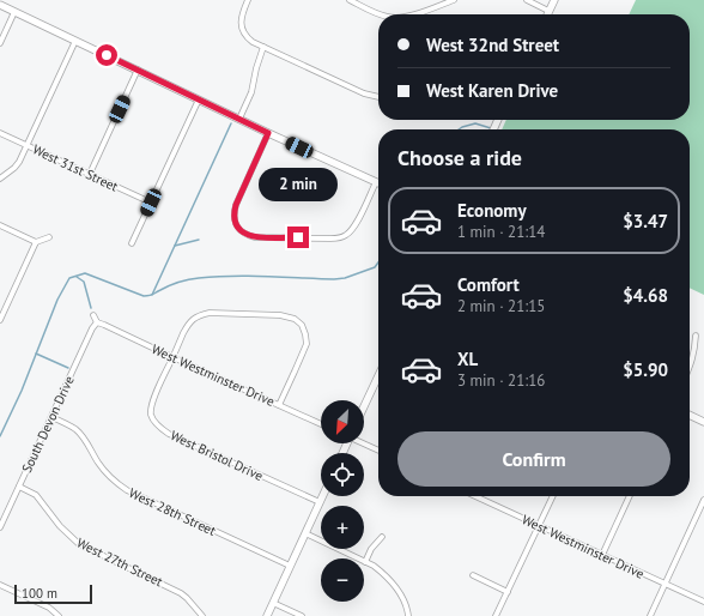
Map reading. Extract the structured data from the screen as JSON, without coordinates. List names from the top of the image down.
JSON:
{
  "streets": {
    "street": [
      "West 31st Street",
      "West Westminster Drive",
      "South Devon Drive",
      "West Bristol Drive",
      "West 28th Street",
      "West 27th Street"
    ]
  },
  "crossings": [
    ["West Westminster Drive", "South Devon Drive"],
    ["West Westminster Drive", "West Bristol Drive"],
    ["South Devon Drive", "West 28th Street"],
    ["South Devon Drive", "West 27th Street"]
  ],
  "scale_bar": "100 m",
  "north": "bottom left",
  "page": {
    "banner": ["West 32nd Street", "West Karen Drive"],
    "heading": "Choose a ride",
    "bubble": "2 min",
    "list": [
      {
        "name": "Economy",
        "note": "1 min · 21:14",
        "value": "$3.47"
      },
      {
        "name": "Comfort",
        "note": "2 min · 21:15",
        "value": "$4.68"
      },
      {
        "name": "XL",
        "note": "3 min · 21:16",
        "value": "$5.90"
      }
    ],
    "map_buttons": ["+", "−"],
    "buttons": "Confirm",
    "scale": "100 m"
  }
}
